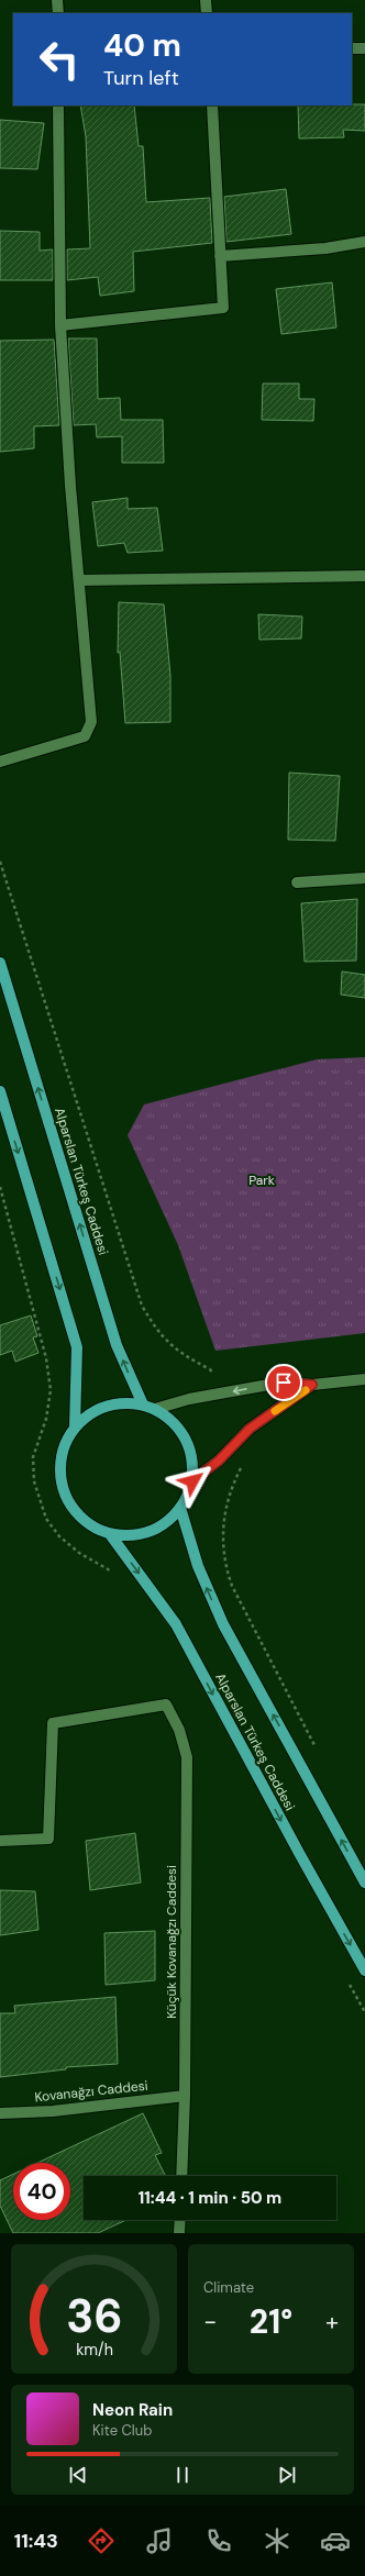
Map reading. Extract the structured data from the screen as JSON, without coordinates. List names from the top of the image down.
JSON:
{
  "streets": {
    "main road": ["Alparslan Türkeş Caddesi"],
    "street": ["Küçük Kovanağzı Caddesi", "Kovanağzı Caddesi"]
  },
  "crossings": [
    ["Küçük Kovanağzı Caddesi", "Kovanağzı Caddesi"]
  ],
  "parks": ["Park"],
  "page": {
    "turn": ["40 m", "Turn left"],
    "limit": "40",
    "trip": "11:44 · 1 min · 50 m",
    "tile": "Climate",
    "heat": ["−", "21°", "+"],
    "song": ["Neon Rain", "Kite Club"],
    "tabs": "11:43",
    "gauge": ["36", "km/h"]
  }
}
